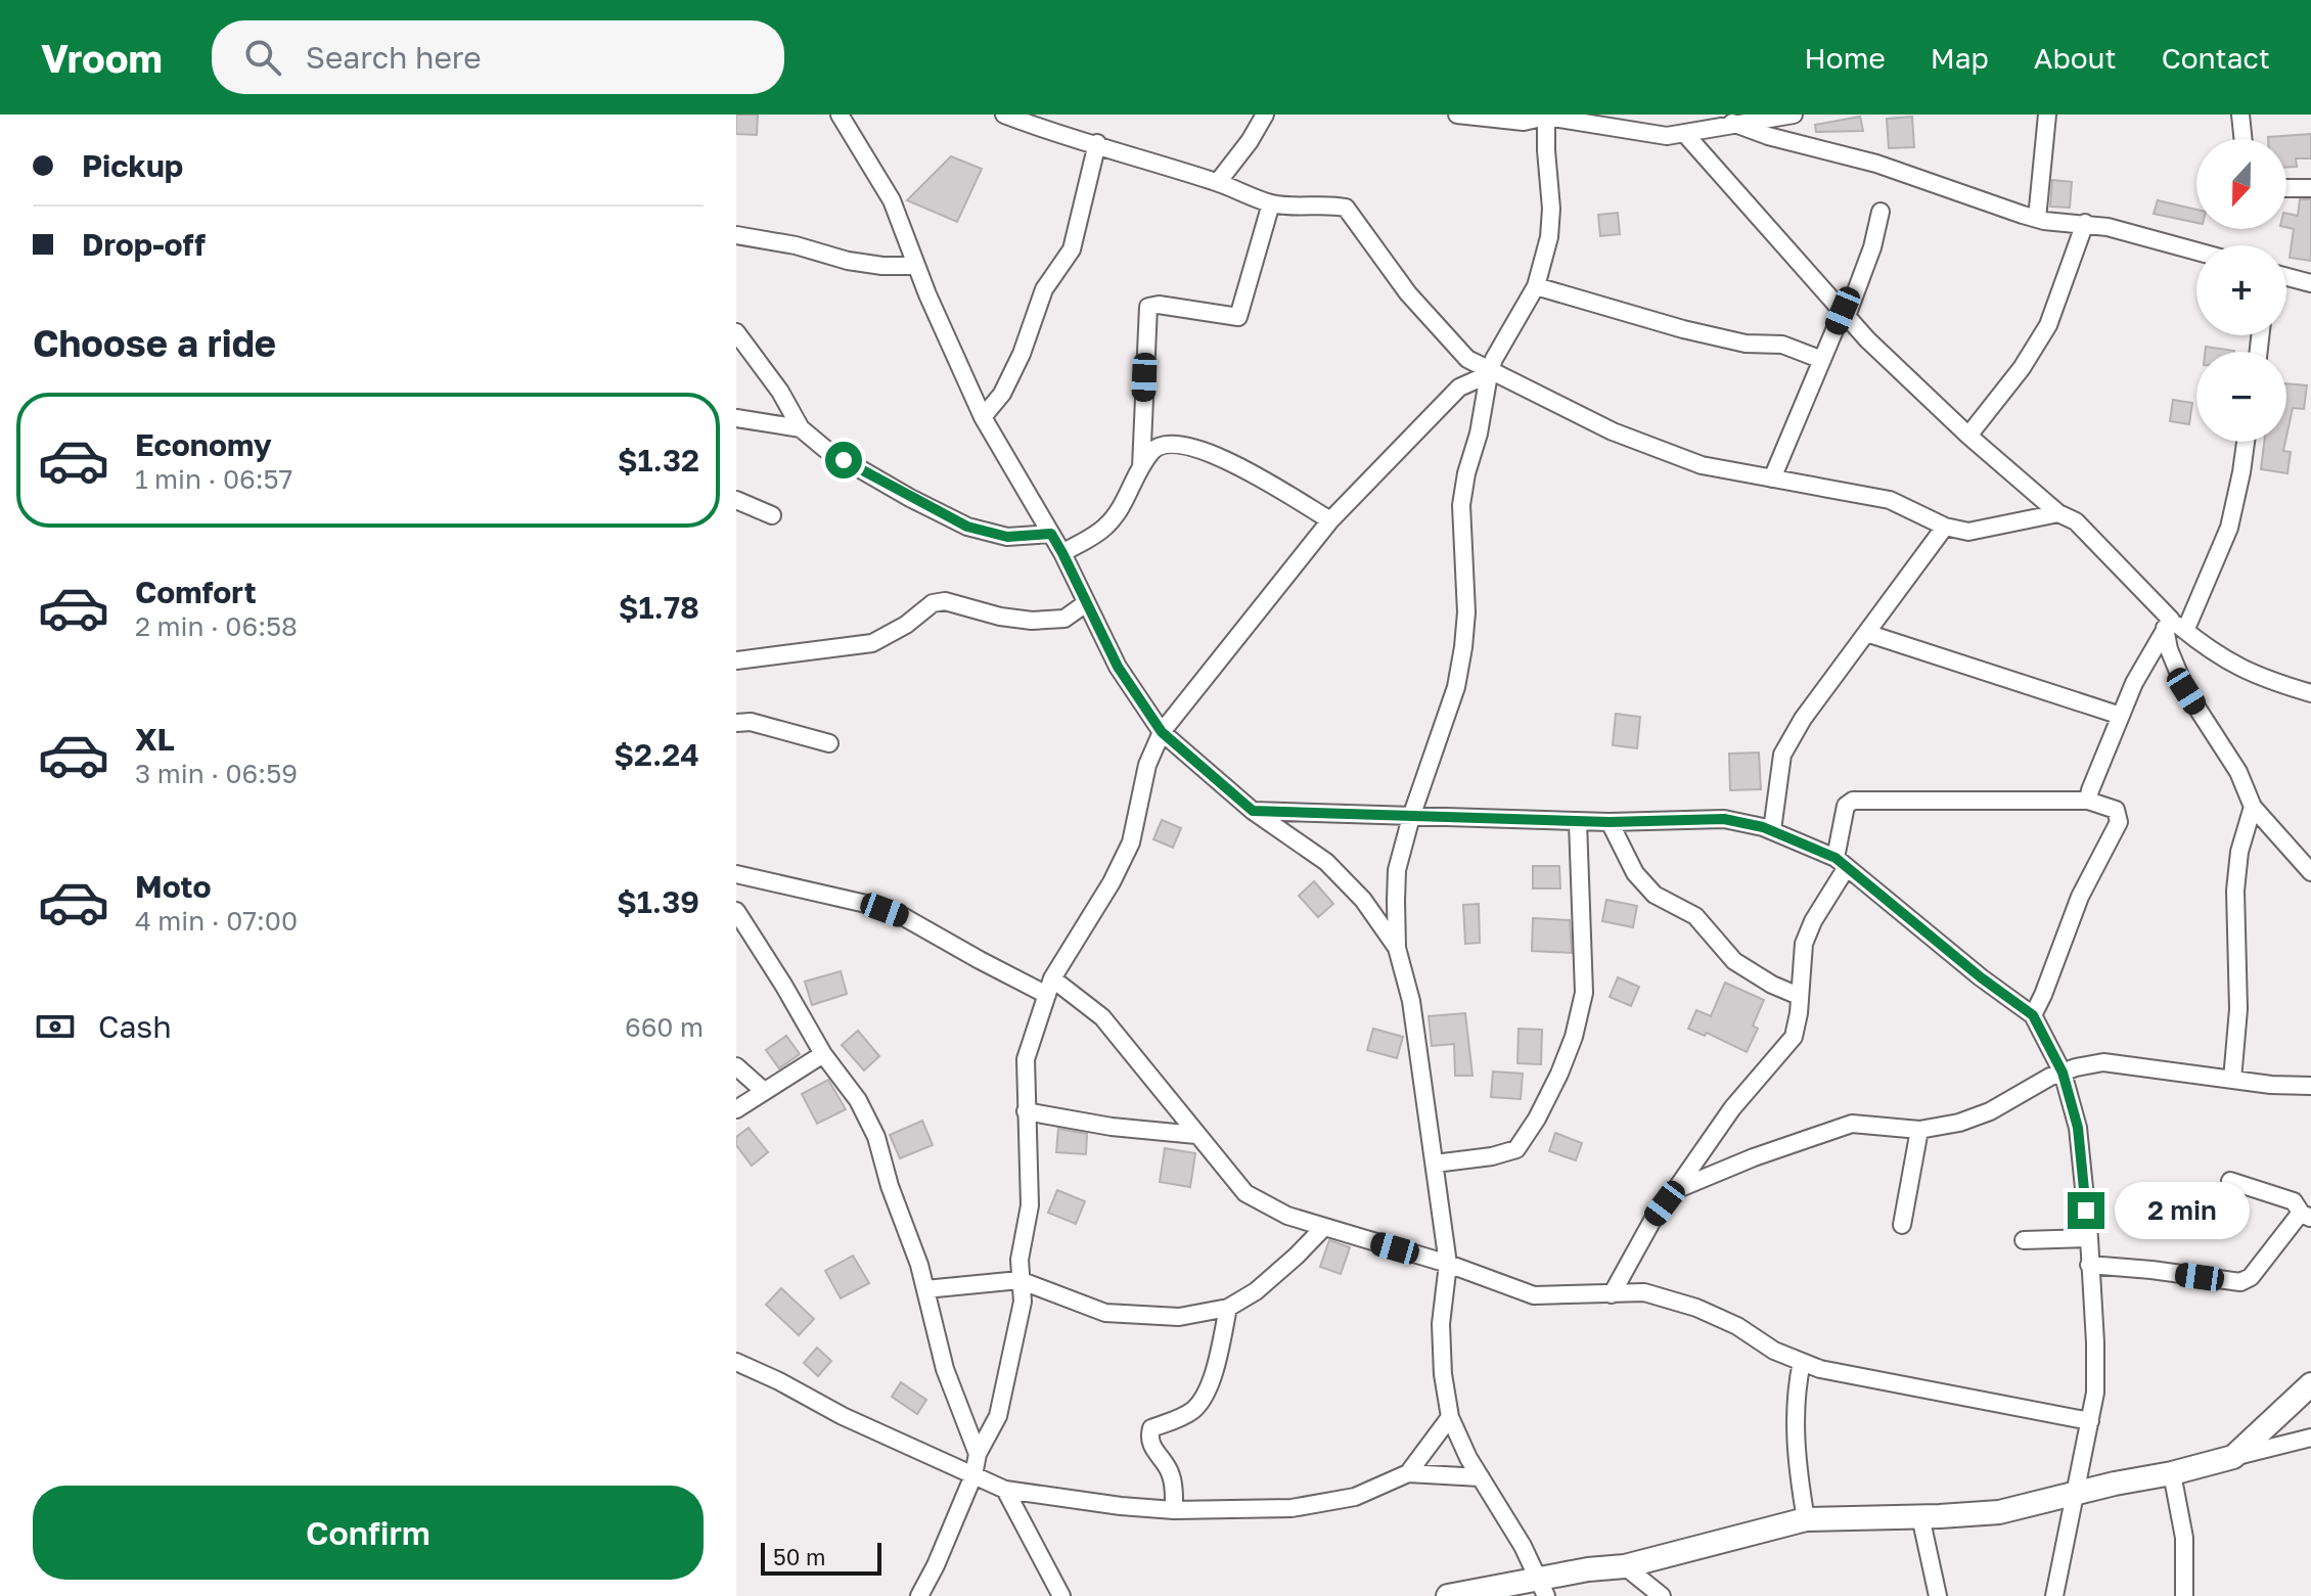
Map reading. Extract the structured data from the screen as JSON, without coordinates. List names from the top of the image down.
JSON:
{
  "scale_bar": "50 m",
  "north": "bottom",
  "page": {
    "header": "Vroom",
    "search": "Search here",
    "nav": [
      "Home",
      "Map",
      "About",
      "Contact"
    ],
    "banner": ["Pickup", "Drop-off"],
    "map_buttons": ["+", "−"],
    "heading": "Choose a ride",
    "list": [
      {
        "name": "Economy",
        "note": "1 min · 06:57",
        "value": "$1.32"
      },
      {
        "name": "Comfort",
        "note": "2 min · 06:58",
        "value": "$1.78"
      },
      {
        "name": "XL",
        "note": "3 min · 06:59",
        "value": "$2.24"
      },
      {
        "name": "Moto",
        "note": "4 min · 07:00",
        "value": "$1.39"
      }
    ],
    "pay": ["Cash", "660 m"],
    "bubble": "2 min",
    "buttons": "Confirm",
    "scale": "50 m"
  }
}
